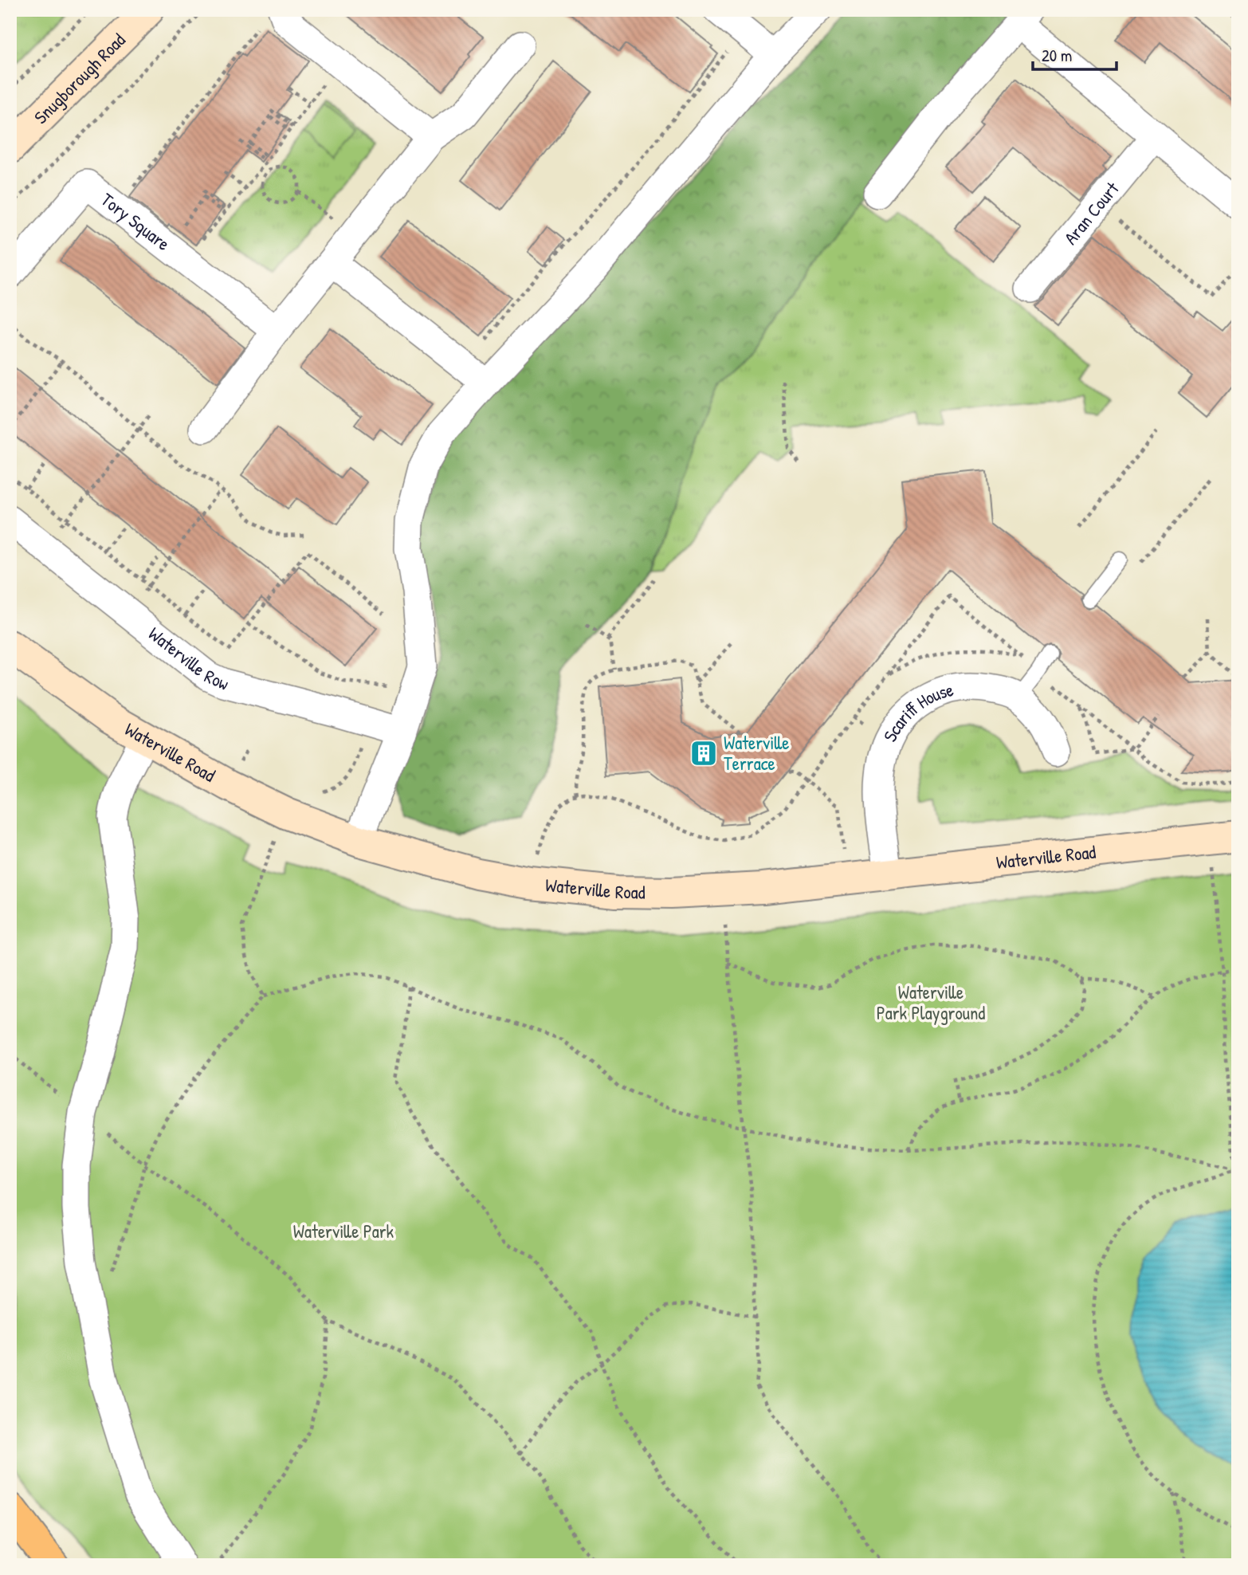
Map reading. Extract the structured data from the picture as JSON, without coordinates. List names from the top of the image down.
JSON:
{
  "streets": {
    "street": [
      "Snugborough Road",
      "Aran Court",
      "Tory Square",
      "Waterville Row",
      "Scariff House",
      "Waterville Road"
    ]
  },
  "crossings": [
    ["Scariff House", "Waterville Road"]
  ],
  "parks": ["Waterville Park Playground", "Waterville Park"],
  "places": {
    "building": ["Waterville Terrace"]
  },
  "scale_bar": "20 m"
}
